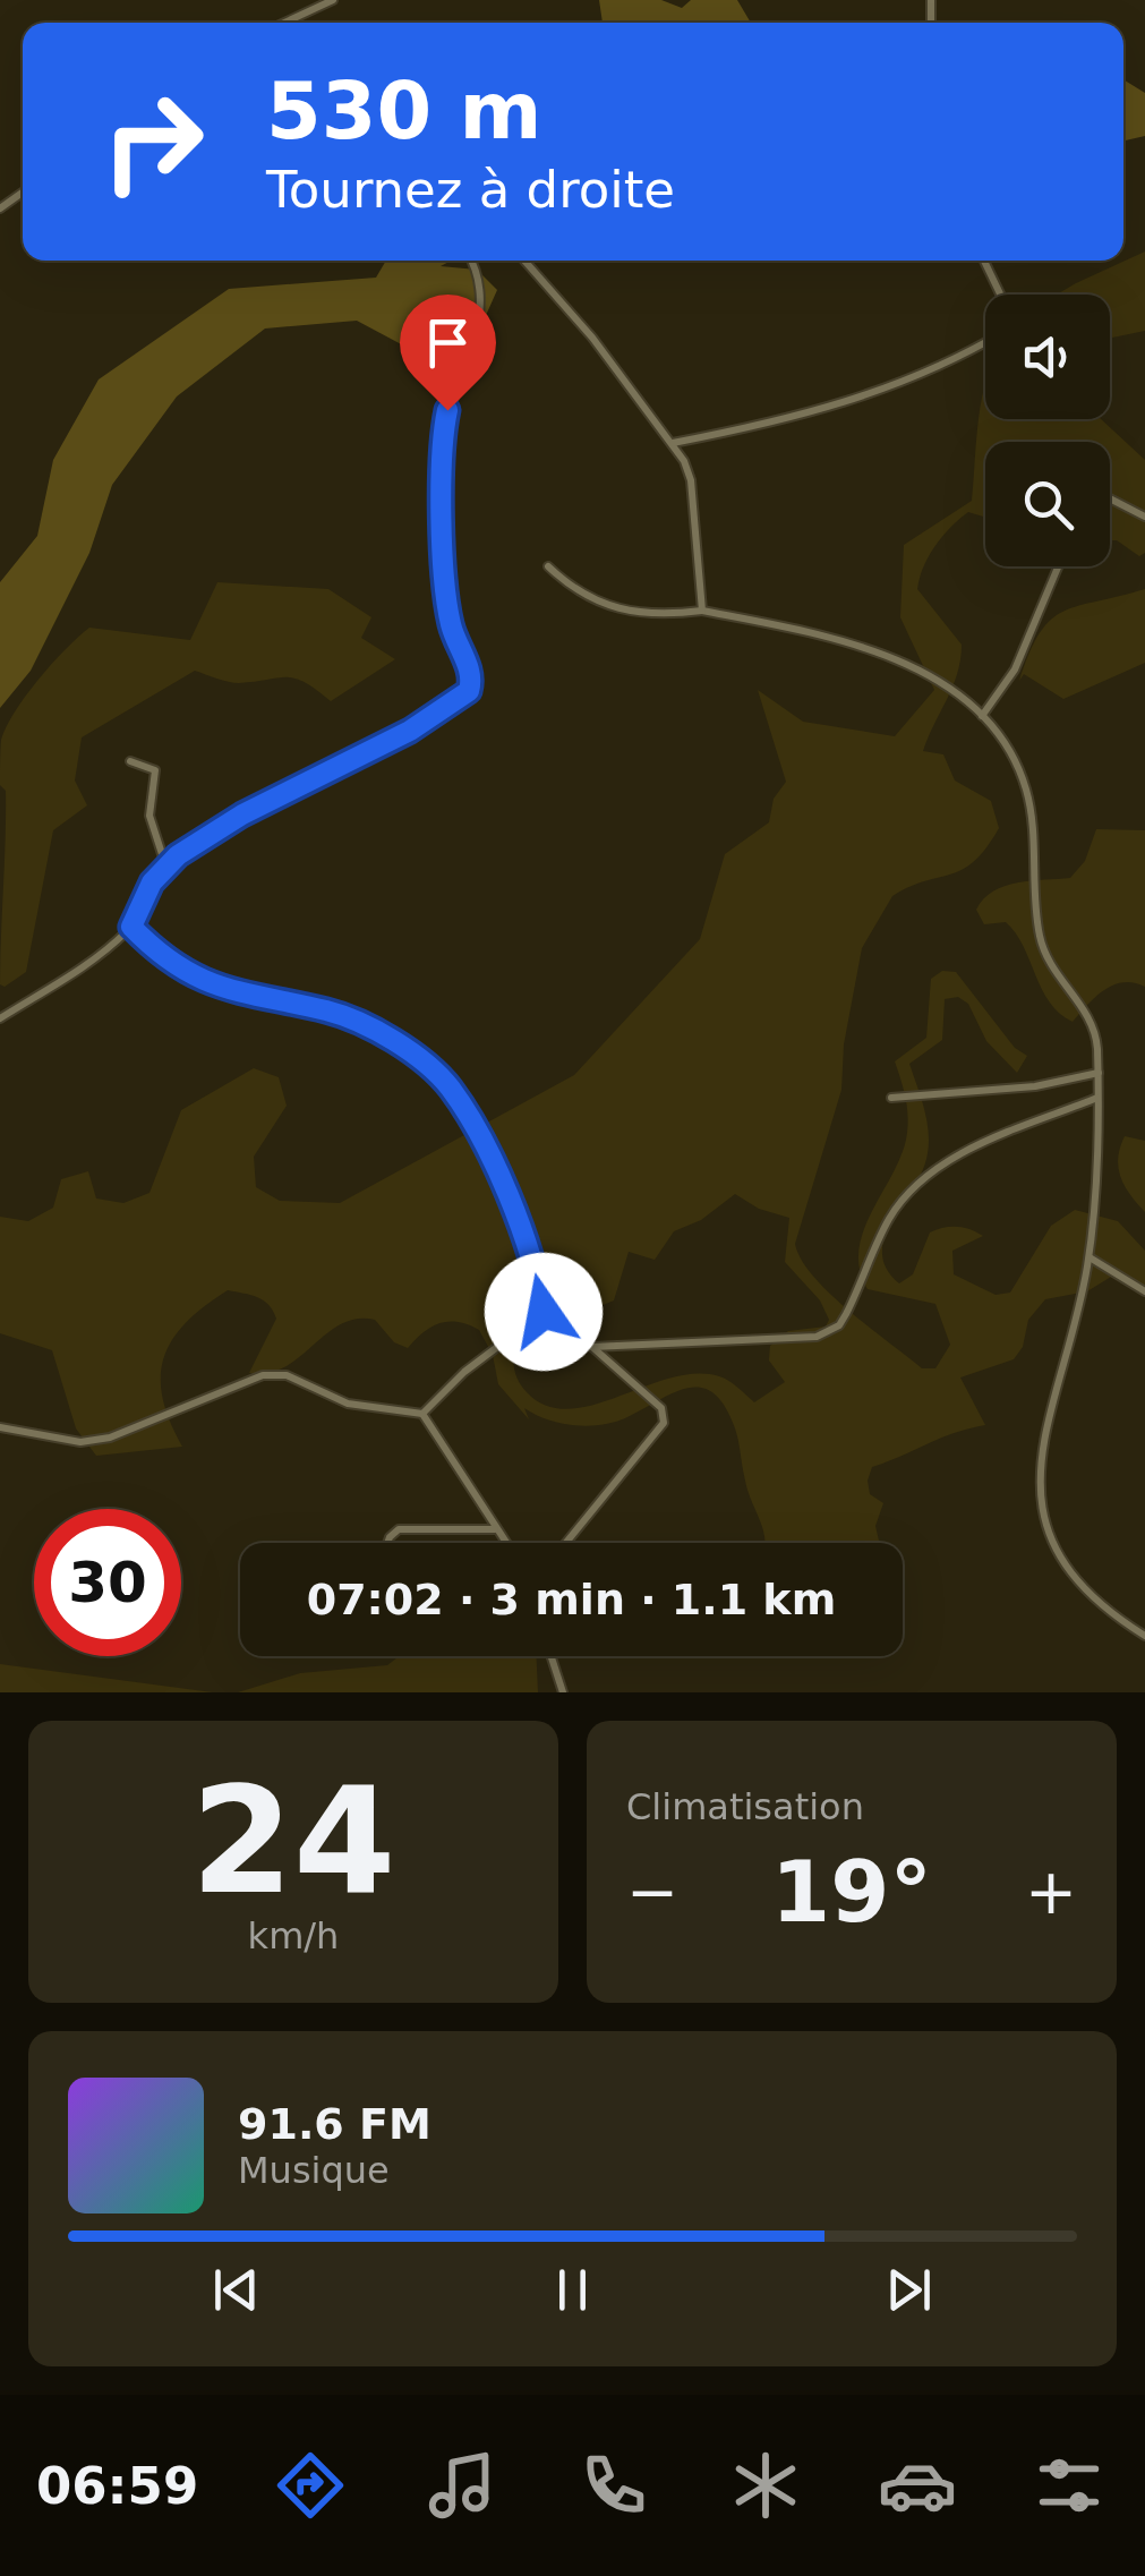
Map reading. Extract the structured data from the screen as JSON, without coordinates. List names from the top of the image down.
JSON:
{
  "page": {
    "turn": ["530 m", "Tournez à droite"],
    "limit": "30",
    "trip": "07:02 · 3 min · 1.1 km",
    "tile": [
      ["24", "km/h"],
      "Climatisation"
    ],
    "heat": ["−", "19°", "+"],
    "song": ["91.6 FM", "Musique"],
    "tabs": "06:59"
  }
}
